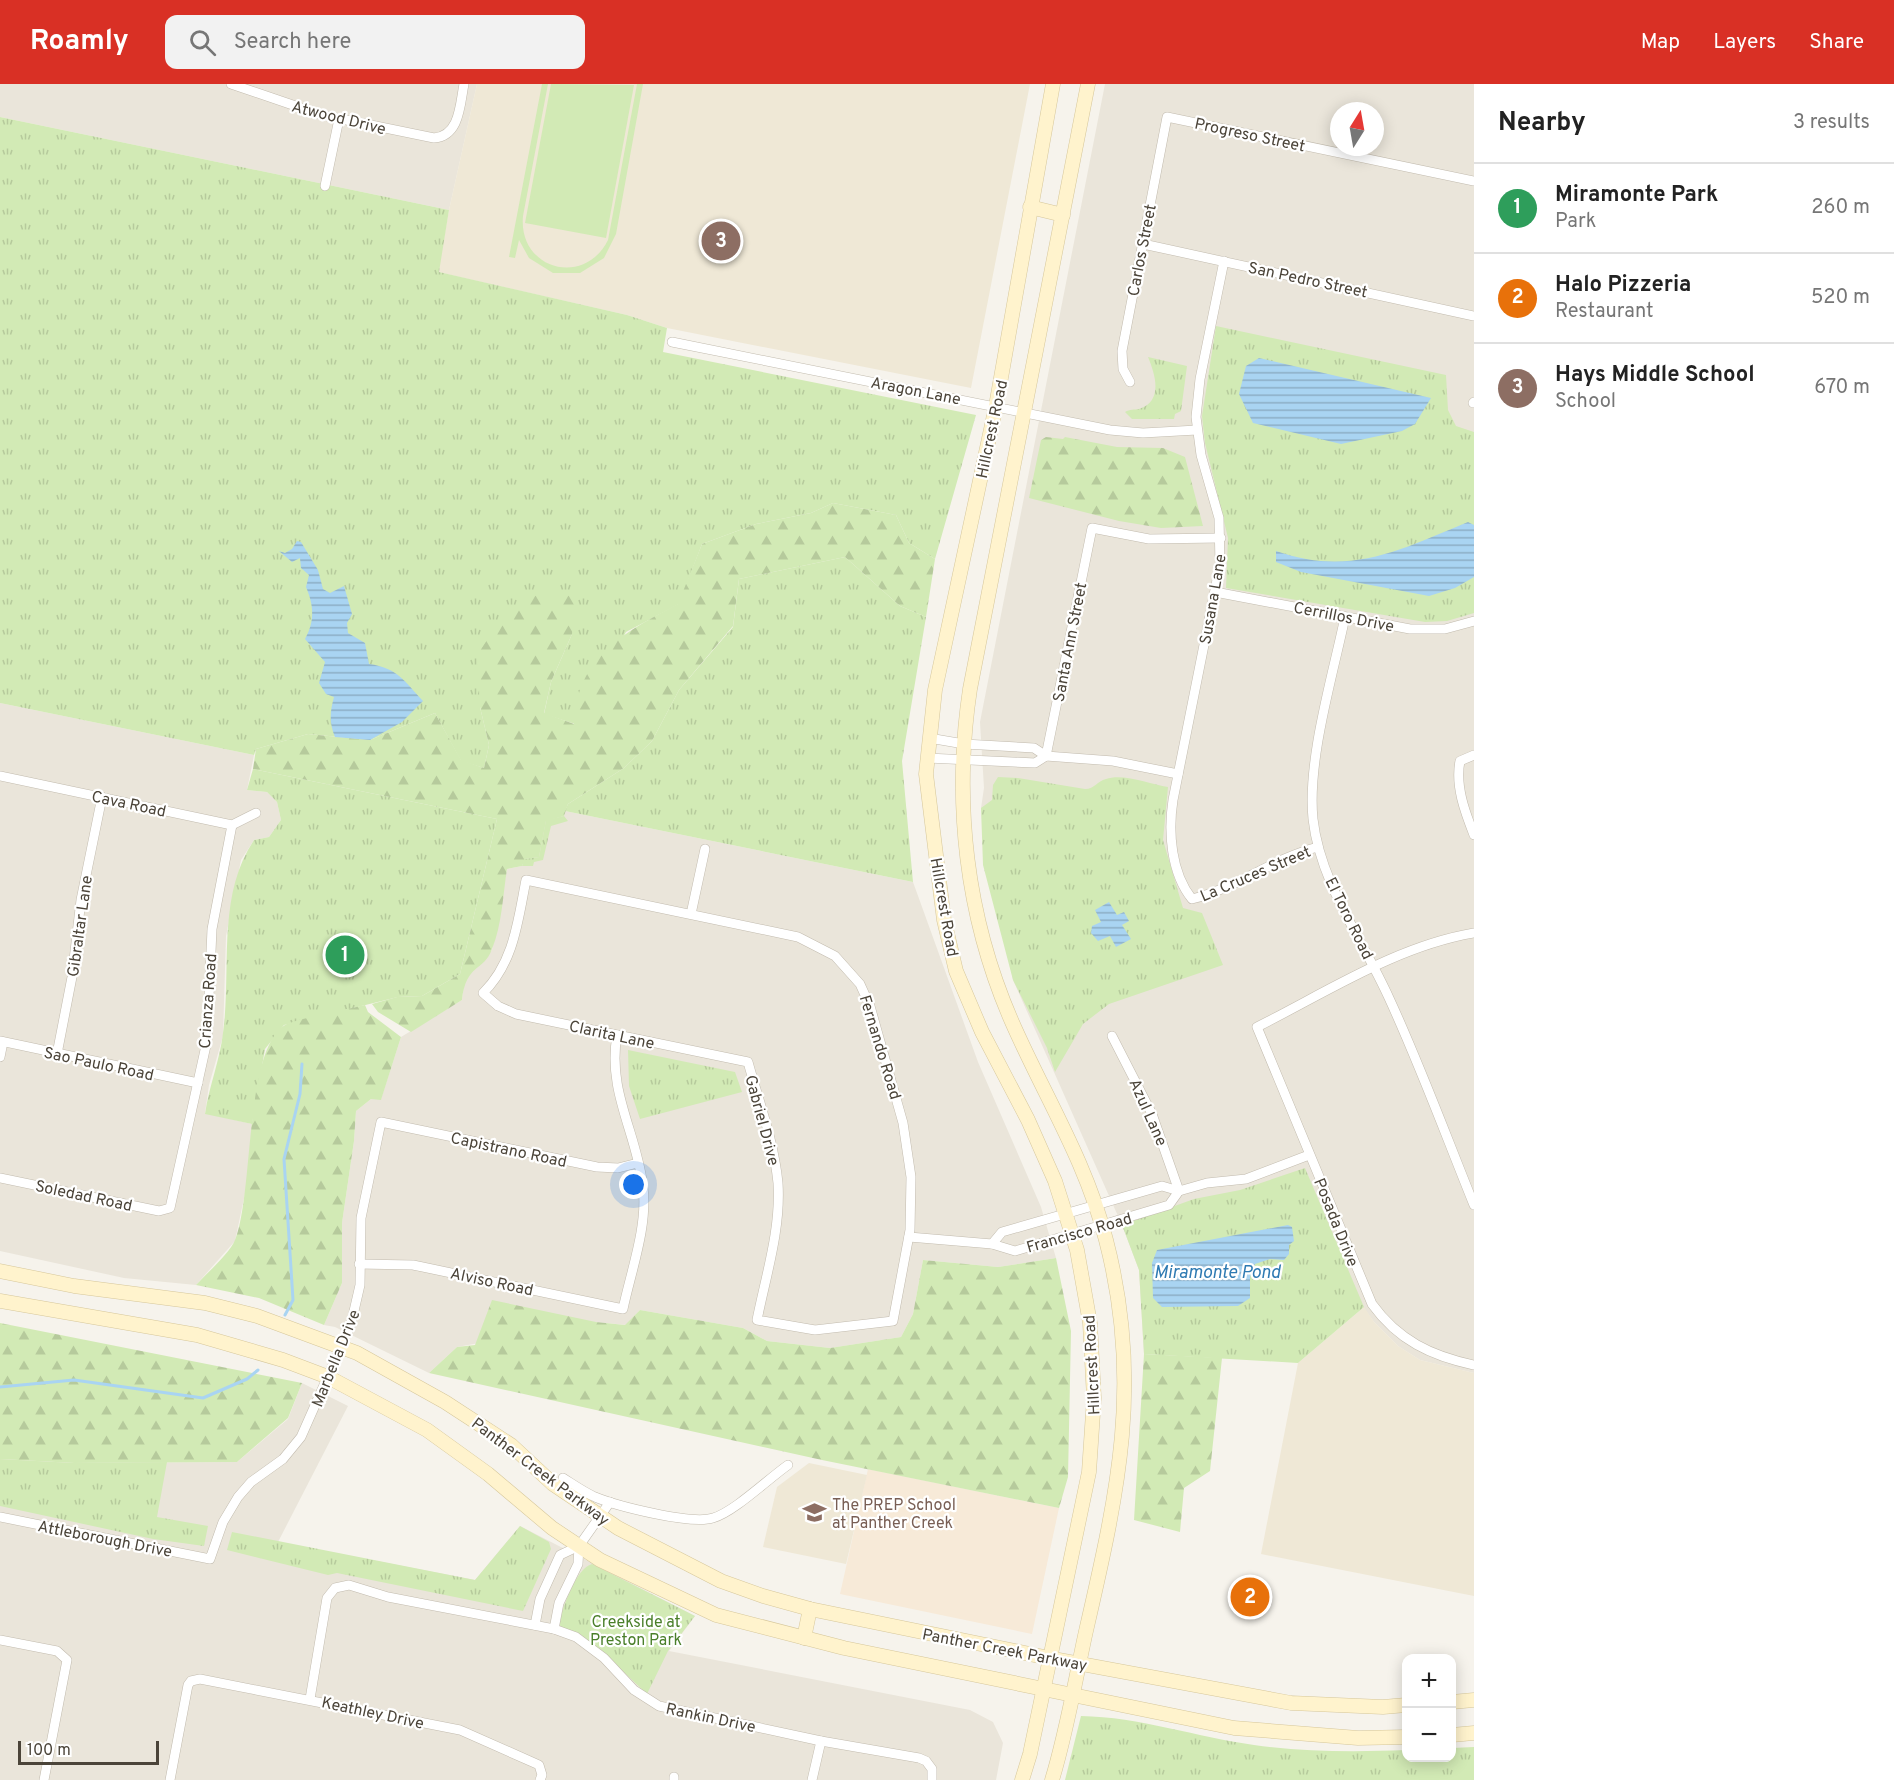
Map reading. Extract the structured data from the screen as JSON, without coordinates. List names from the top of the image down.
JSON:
{
  "streets": {
    "main road": ["Hillcrest Road", "Panther Creek Parkway"],
    "street": [
      "Atwood Drive",
      "Progreso Street",
      "Carlos Street",
      "San Pedro Street",
      "Aragon Lane",
      "Susana Lane",
      "Cerrillos Drive",
      "Santa Ann Street",
      "Cava Road",
      "La Cruces Street",
      "El Toro Road",
      "Gibraltar Lane",
      "Crianza Road",
      "Clarita Lane",
      "Fernando Road",
      "Sao Paulo Road",
      "Azul Lane",
      "Gabriel Drive",
      "Capistrano Road",
      "Soledad Road",
      "Posada Drive",
      "Francisco Road",
      "Alviso Road",
      "Marbella Drive",
      "Attleborough Drive",
      "Keathley Drive",
      "Rankin Drive"
    ]
  },
  "crossings": [
    ["Progreso Street", "Carlos Street"],
    ["Carlos Street", "San Pedro Street"],
    ["San Pedro Street", "Susana Lane"],
    ["Aragon Lane", "Hillcrest Road"],
    ["Aragon Lane", "Susana Lane"],
    ["Hillcrest Road", "Francisco Road"],
    ["Hillcrest Road", "Panther Creek Parkway"],
    ["Susana Lane", "Cerrillos Drive"],
    ["Susana Lane", "Santa Ann Street"],
    ["Susana Lane", "La Cruces Street"],
    ["Cerrillos Drive", "El Toro Road"],
    ["Cava Road", "Gibraltar Lane"],
    ["Cava Road", "Crianza Road"],
    ["La Cruces Street", "El Toro Road"],
    ["El Toro Road", "Posada Drive"],
    ["Gibraltar Lane", "Sao Paulo Road"],
    ["Crianza Road", "Sao Paulo Road"],
    ["Crianza Road", "Soledad Road"],
    ["Clarita Lane", "Fernando Road"],
    ["Clarita Lane", "Gabriel Drive"],
    ["Fernando Road", "Gabriel Drive"],
    ["Azul Lane", "Francisco Road"],
    ["Capistrano Road", "Alviso Road"],
    ["Capistrano Road", "Marbella Drive"],
    ["Posada Drive", "Francisco Road"],
    ["Alviso Road", "Marbella Drive"],
    ["Marbella Drive", "Panther Creek Parkway"],
    ["Marbella Drive", "Attleborough Drive"],
    ["Keathley Drive", "Rankin Drive"]
  ],
  "water": ["Miramonte Pond"],
  "parks": ["Creekside at Preston Park"],
  "places": {
    "school or university": ["The PREP School at Panther Creek"]
  },
  "scale_bar": "100 m",
  "north": "top",
  "page": {
    "header": "Roamly",
    "search": "Search here",
    "nav": ["Map", "Layers", "Share"],
    "heading": ["Nearby", "3 results"],
    "list": [
      {
        "mark": "1",
        "name": "Miramonte Park",
        "note": "Park",
        "value": "260 m"
      },
      {
        "mark": "2",
        "name": "Halo Pizzeria",
        "note": "Restaurant",
        "value": "520 m"
      },
      {
        "mark": "3",
        "name": "Hays Middle School",
        "note": "School",
        "value": "670 m"
      }
    ],
    "pins": ["3", "1", "2"],
    "map_buttons": ["+", "−"],
    "scale": "100 m"
  }
}
